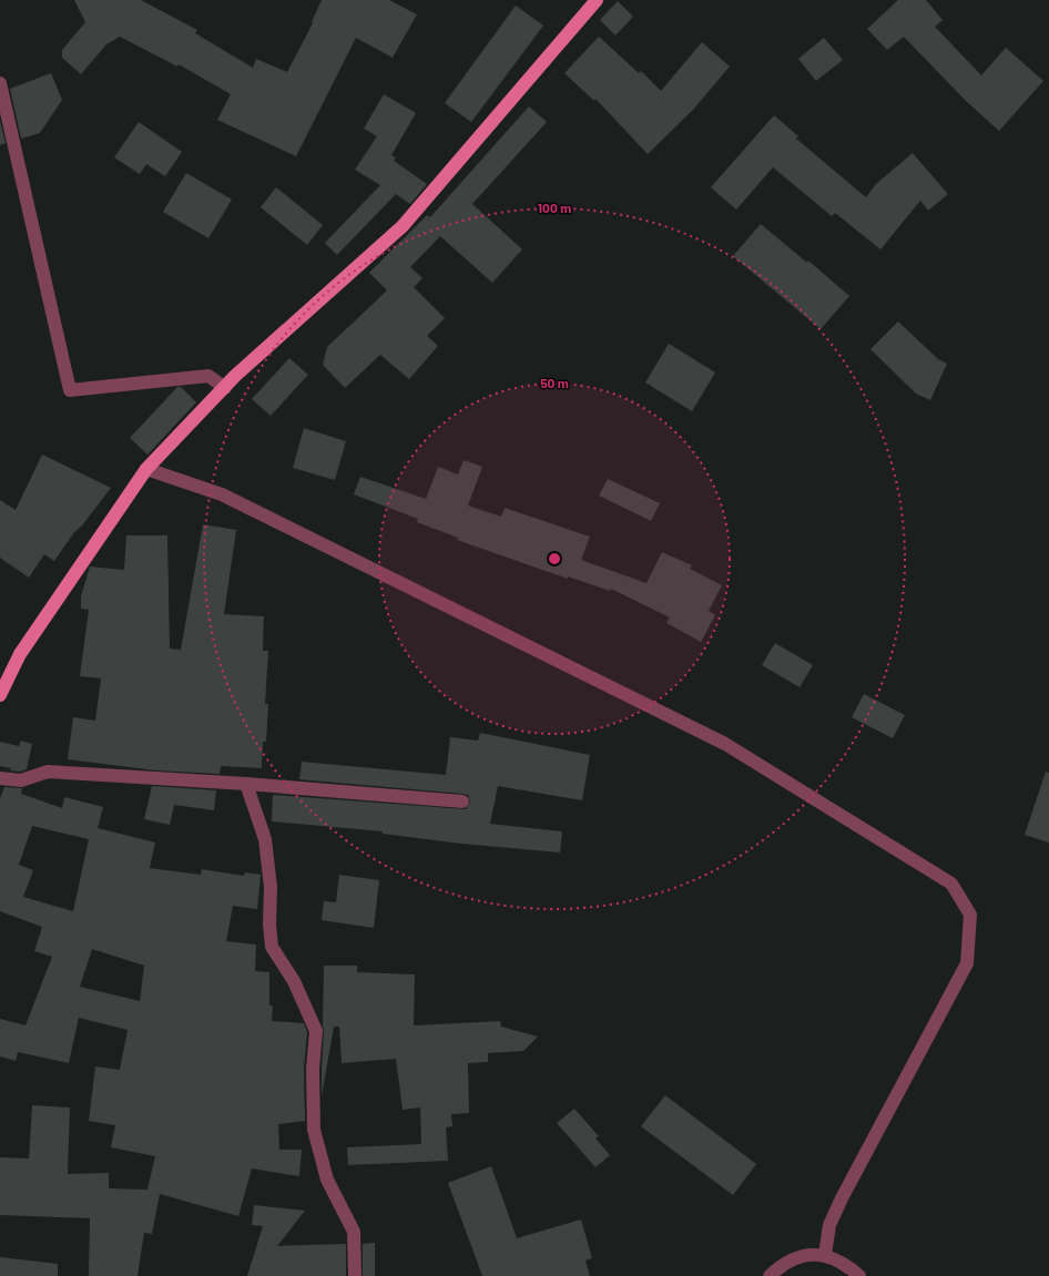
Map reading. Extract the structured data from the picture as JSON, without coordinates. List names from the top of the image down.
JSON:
{
  "rings": ["100 m", "50 m"]
}
